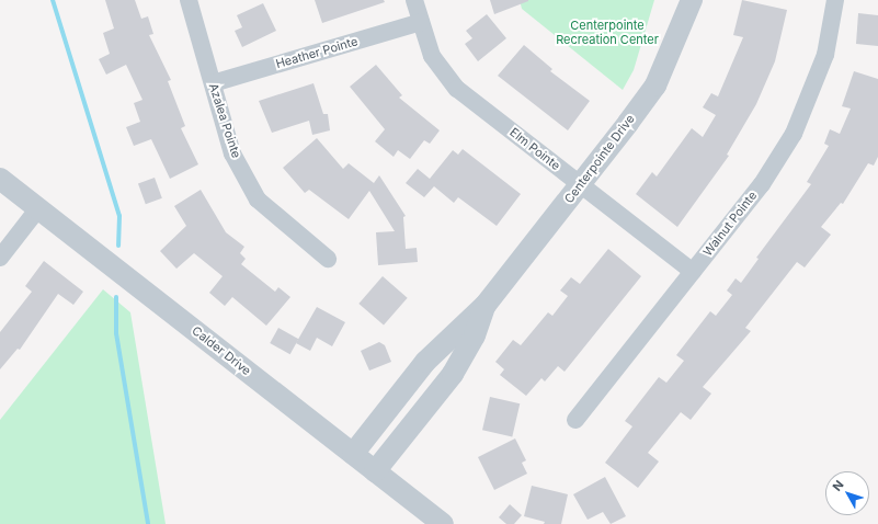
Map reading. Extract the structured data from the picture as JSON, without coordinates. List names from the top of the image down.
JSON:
{
  "streets": {
    "street": [
      "Heather Pointe",
      "Azalea Pointe",
      "Elm Pointe",
      "Centerpointe Drive",
      "Walnut Pointe",
      "Calder Drive"
    ]
  },
  "crossings": [
    ["Heather Pointe", "Azalea Pointe"],
    ["Heather Pointe", "Elm Pointe"],
    ["Elm Pointe", "Centerpointe Drive"],
    ["Elm Pointe", "Walnut Pointe"],
    ["Centerpointe Drive", "Calder Drive"]
  ],
  "parks": ["Centerpointe Recreation Center"],
  "north": "top left"
}
